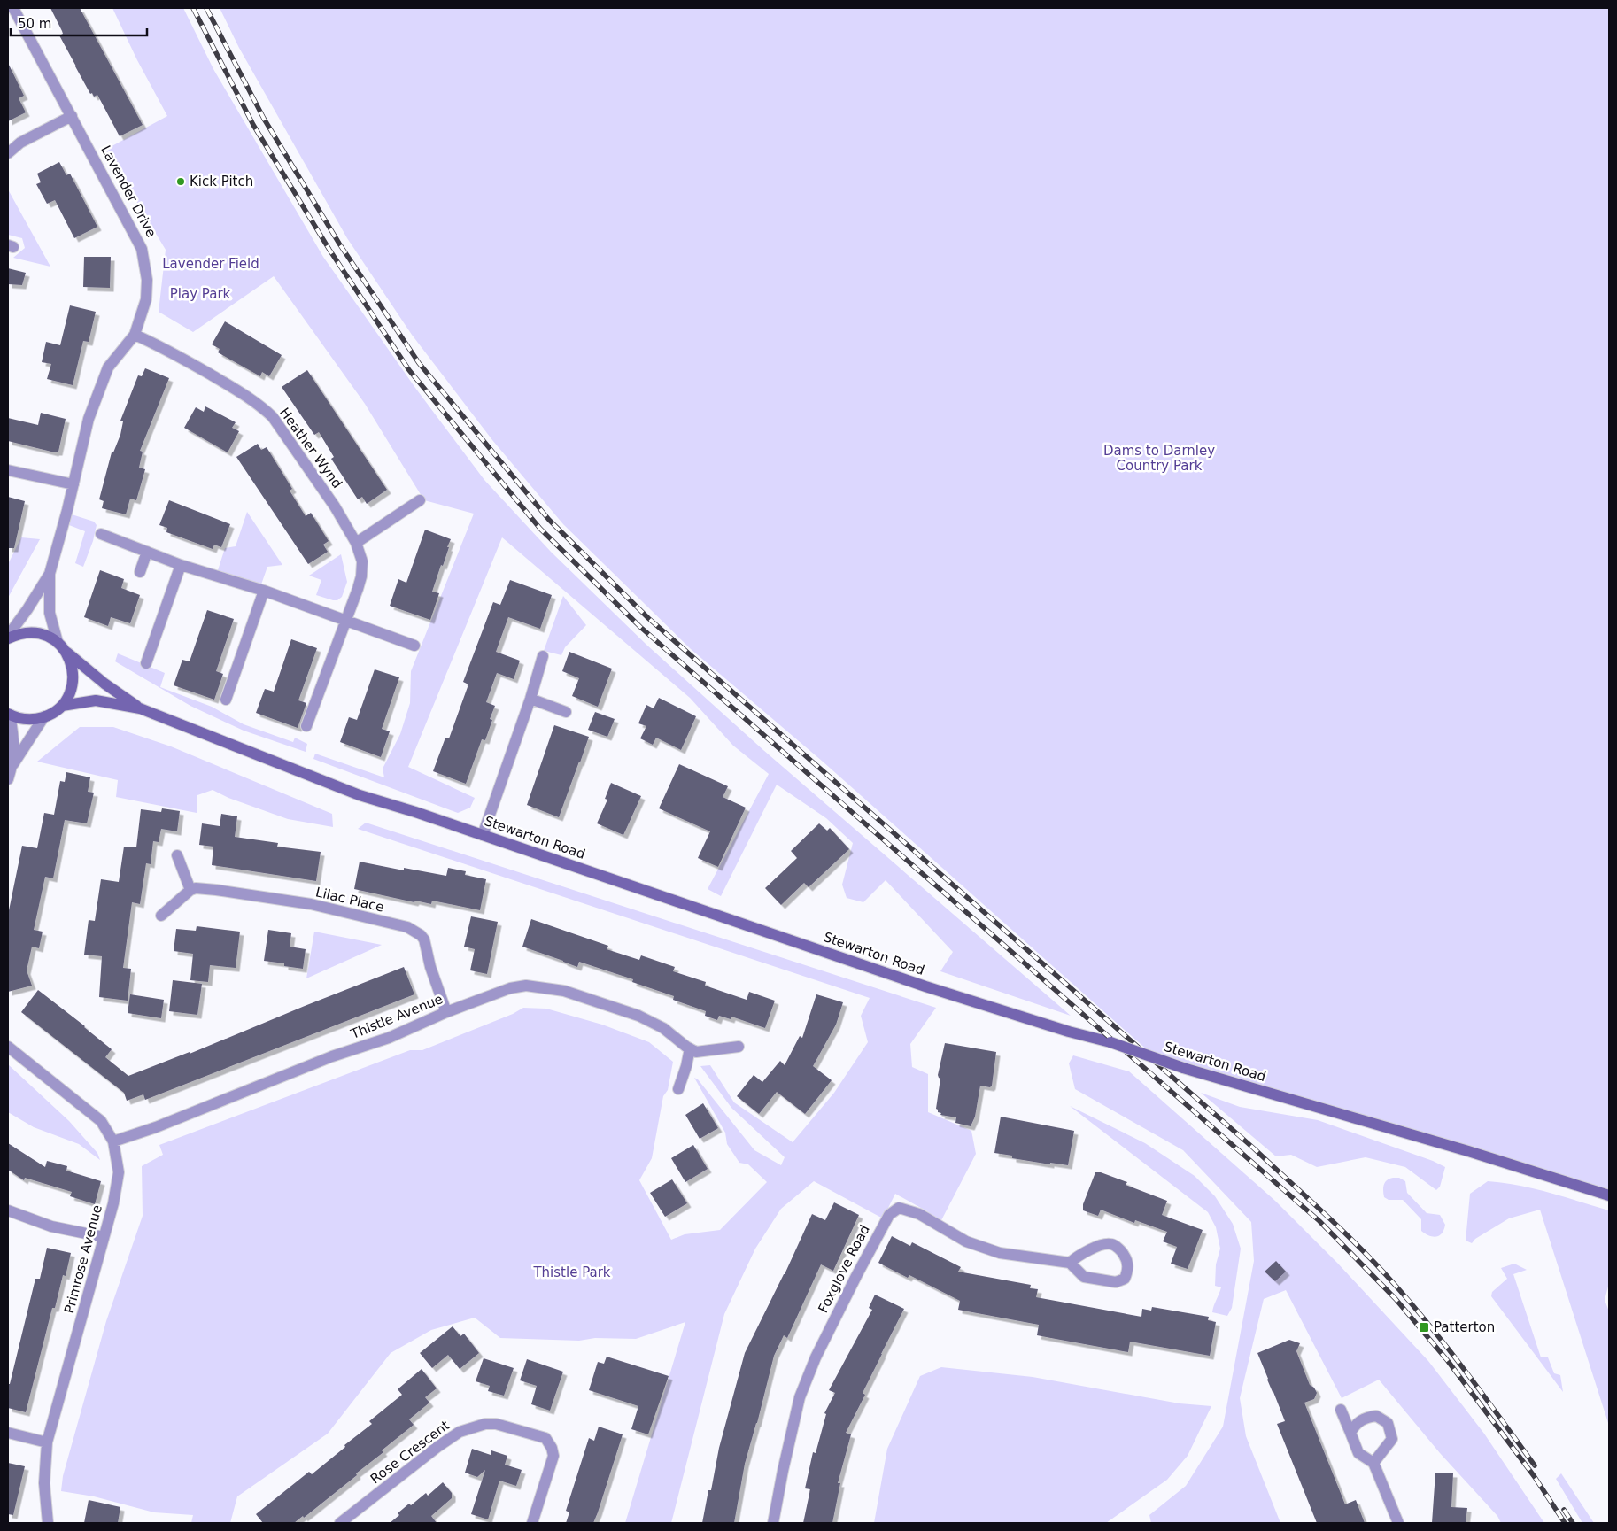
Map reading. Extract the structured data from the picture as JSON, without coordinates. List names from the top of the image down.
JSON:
{
  "streets": {
    "main road": ["Stewarton Road"],
    "street": [
      "Lavender Drive",
      "Heather Wynd",
      "Lilac Place",
      "Thistle Avenue",
      "Primrose Avenue",
      "Foxglove Road",
      "Rose Crescent"
    ]
  },
  "crossings": [
    ["Lavender Drive", "Heather Wynd"],
    ["Lavender Drive", "Stewarton Road"],
    ["Lilac Place", "Thistle Avenue"],
    ["Thistle Avenue", "Primrose Avenue"]
  ],
  "parks": [
    "Lavender Field",
    "Play Park",
    "Dams to Darnley Country Park",
    "Thistle Park"
  ],
  "places": {
    "other": ["Kick Pitch"],
    "transit": ["Patterton"]
  },
  "scale_bar": "50 m"
}
